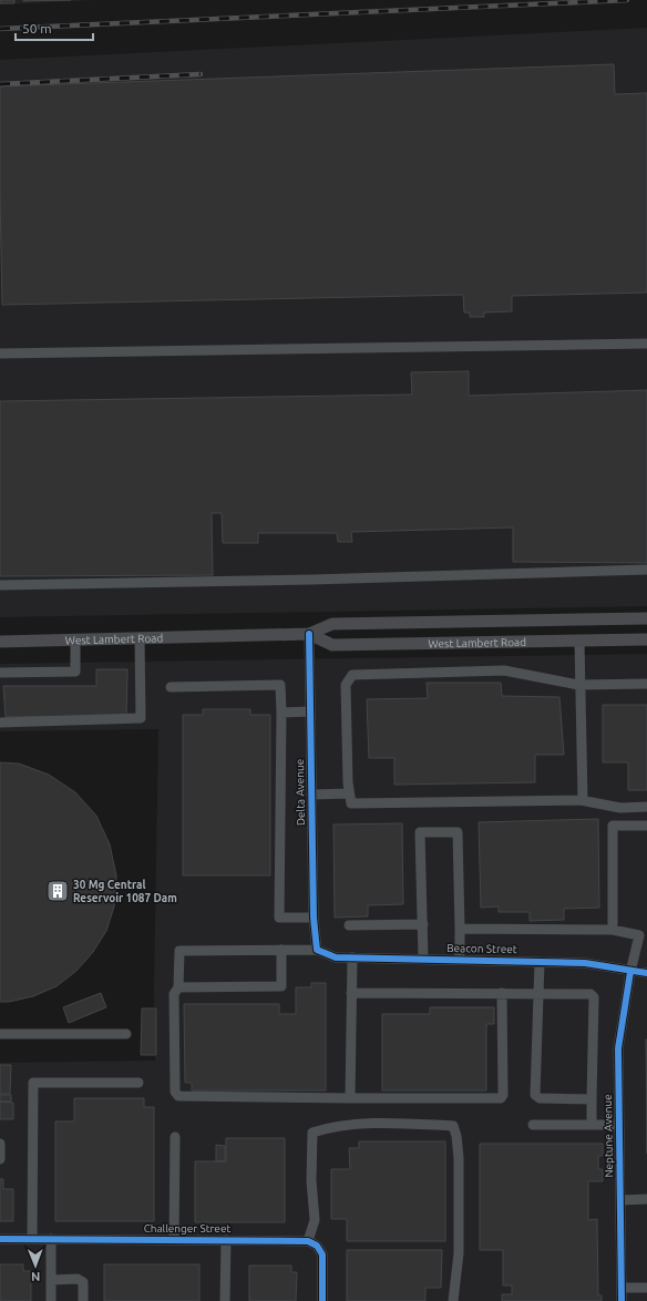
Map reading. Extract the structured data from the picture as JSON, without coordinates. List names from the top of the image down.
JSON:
{
  "streets": {
    "main road": ["West Lambert Road"],
    "street": [
      "Delta Avenue",
      "Beacon Street",
      "Neptune Avenue",
      "Challenger Street"
    ]
  },
  "crossings": [
    ["West Lambert Road", "Delta Avenue"],
    ["Delta Avenue", "Beacon Street"],
    ["Beacon Street", "Neptune Avenue"]
  ],
  "places": {
    "building": ["30 Mg Central Reservoir 1087 Dam"]
  },
  "scale_bar": "50 m",
  "north": "bottom"
}
